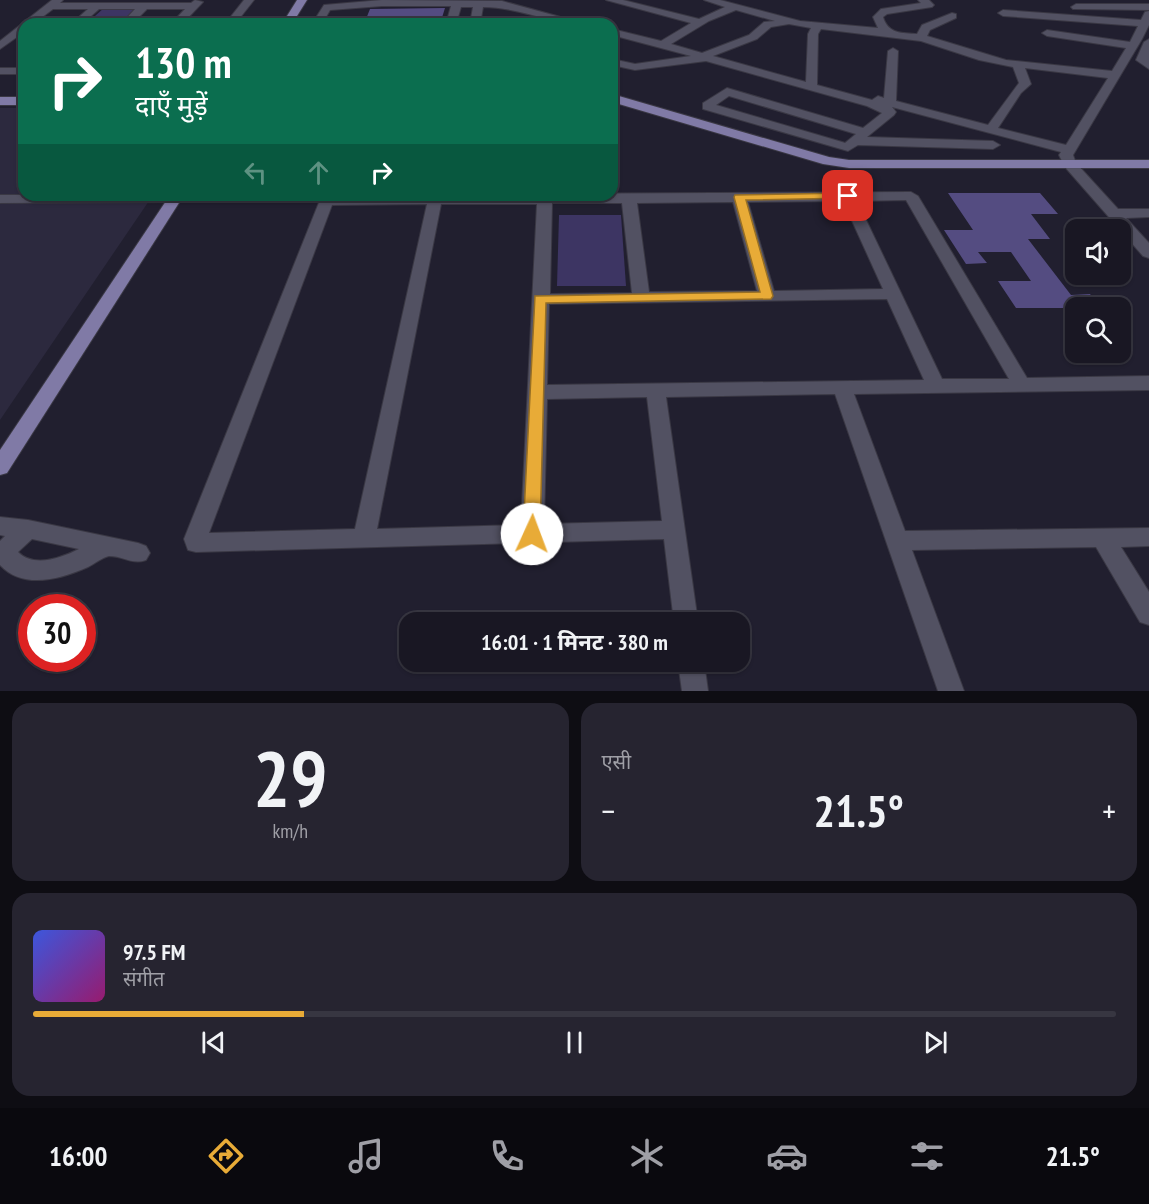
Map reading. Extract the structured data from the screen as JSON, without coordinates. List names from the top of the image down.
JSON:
{
  "page": {
    "turn": ["130 m", "दाएँ मुड़ें"],
    "limit": "30",
    "trip": "16:01 · 1 मिनट · 380 m",
    "tile": [
      ["29", "km/h"],
      "एसी"
    ],
    "heat": ["−", "21.5°", "+"],
    "song": ["97.5 FM", "संगीत"],
    "tabs": ["16:00", "21.5°"]
  }
}
